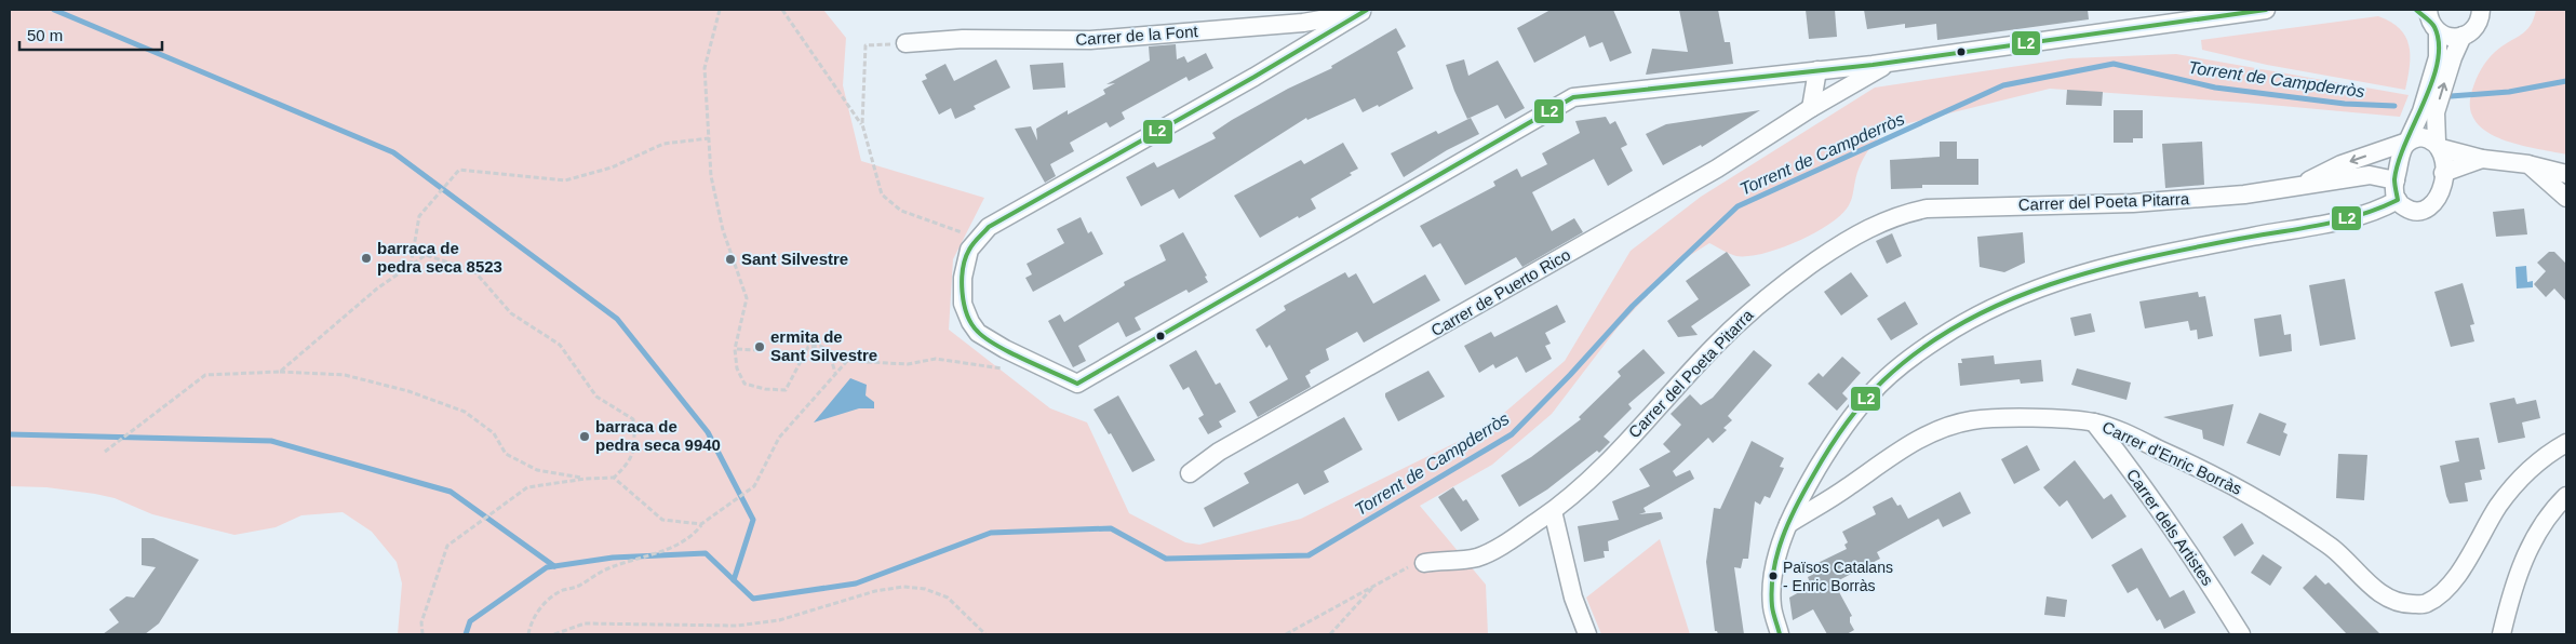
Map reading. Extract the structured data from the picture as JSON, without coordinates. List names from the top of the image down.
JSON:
{
  "streets": {
    "street": [
      "Carrer de la Font",
      "Carrer del Poeta Pitarra",
      "Carrer de Puerto Rico",
      "Carrer d'Enric Borràs",
      "Carrer dels Artistes"
    ]
  },
  "crossings": [
    ["Carrer d'Enric Borràs", "Carrer dels Artistes"]
  ],
  "water": ["Torrent de Campderròs"],
  "places": [
    "barraca de pedra seca 8523",
    "Sant Silvestre",
    "ermita de Sant Silvestre",
    "barraca de pedra seca 9940",
    "Països Catalans - Enric Borràs"
  ],
  "lines": ["transit line L2"],
  "scale_bar": "50 m"
}
